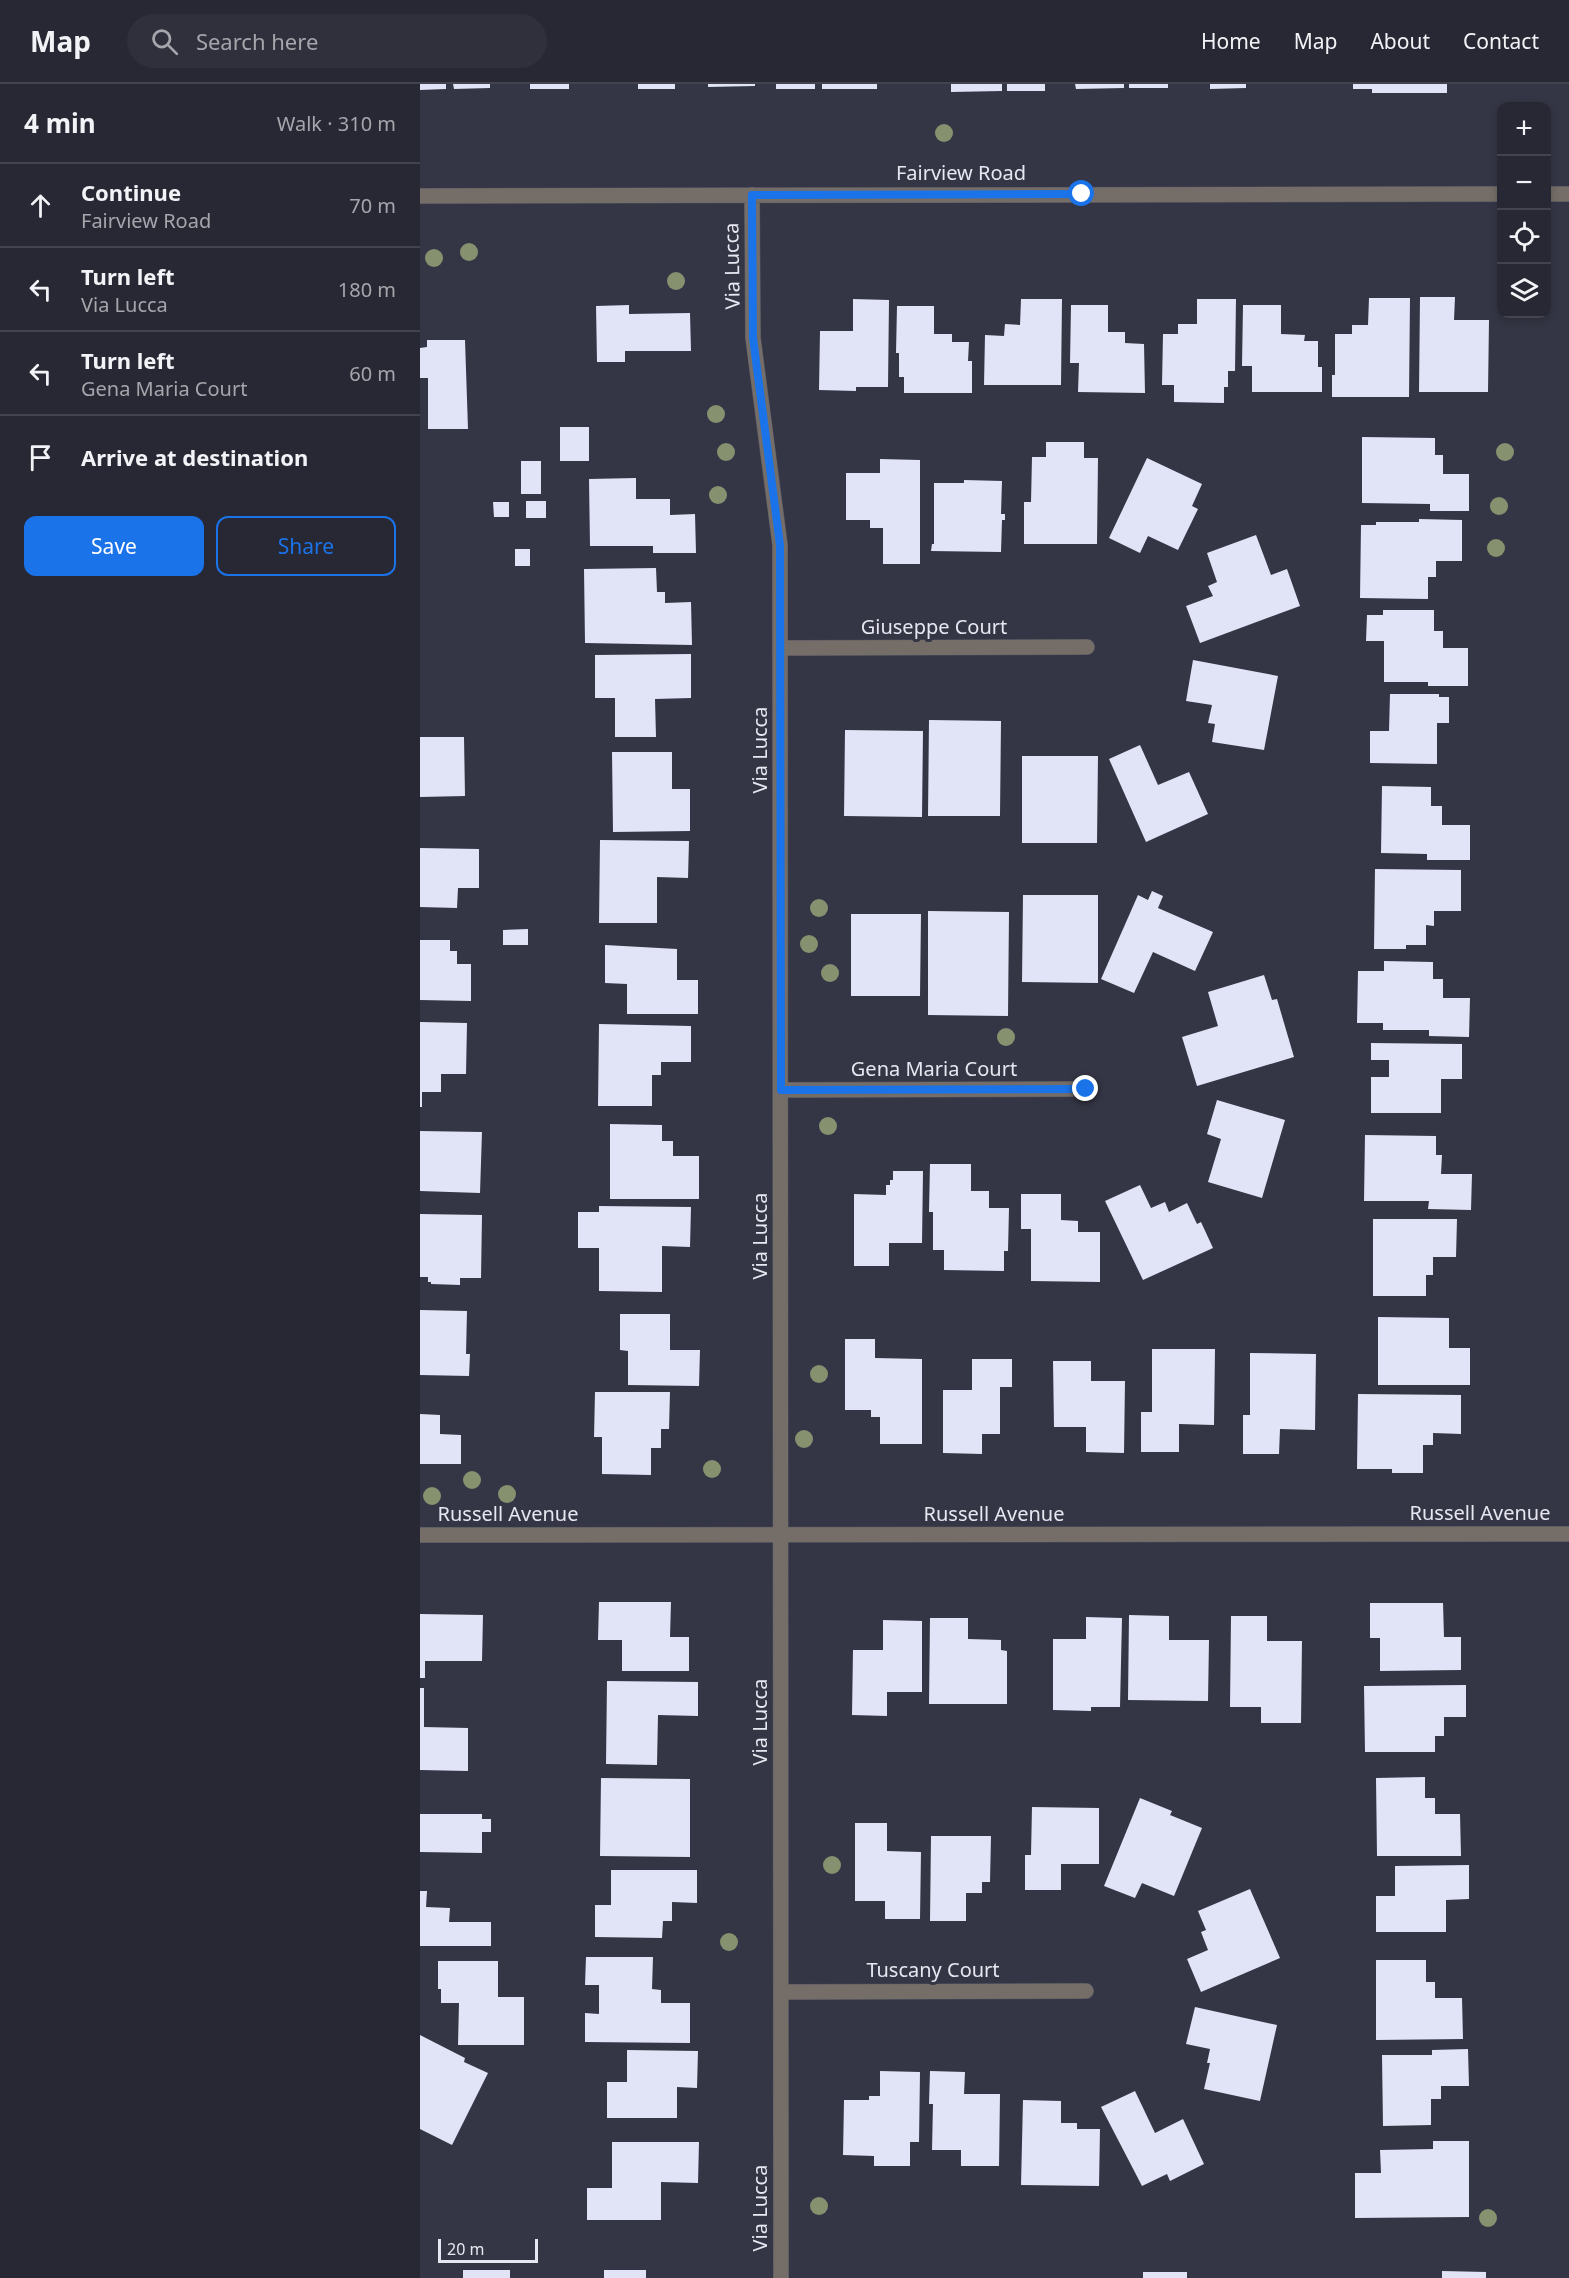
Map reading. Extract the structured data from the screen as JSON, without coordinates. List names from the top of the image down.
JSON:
{
  "streets": {
    "street": [
      "Fairview Road",
      "Via Lucca",
      "Giuseppe Court",
      "Gena Maria Court",
      "Russell Avenue",
      "Tuscany Court"
    ]
  },
  "crossings": [
    ["Fairview Road", "Via Lucca"],
    ["Via Lucca", "Giuseppe Court"],
    ["Via Lucca", "Gena Maria Court"],
    ["Via Lucca", "Russell Avenue"],
    ["Via Lucca", "Tuscany Court"]
  ],
  "scale_bar": "20 m",
  "page": {
    "header": "Map",
    "search": "Search here",
    "nav": [
      "Home",
      "Map",
      "About",
      "Contact"
    ],
    "heading": ["4 min", "Walk · 310 m"],
    "map_buttons": ["+", "−"],
    "list": [
      ["Continue", "Fairview Road", "70 m"],
      ["Turn left", "Via Lucca", "180 m"],
      ["Turn left", "Gena Maria Court", "60 m"],
      "Arrive at destination"
    ],
    "buttons": ["Save", "Share"],
    "scale": "20 m"
  }
}
